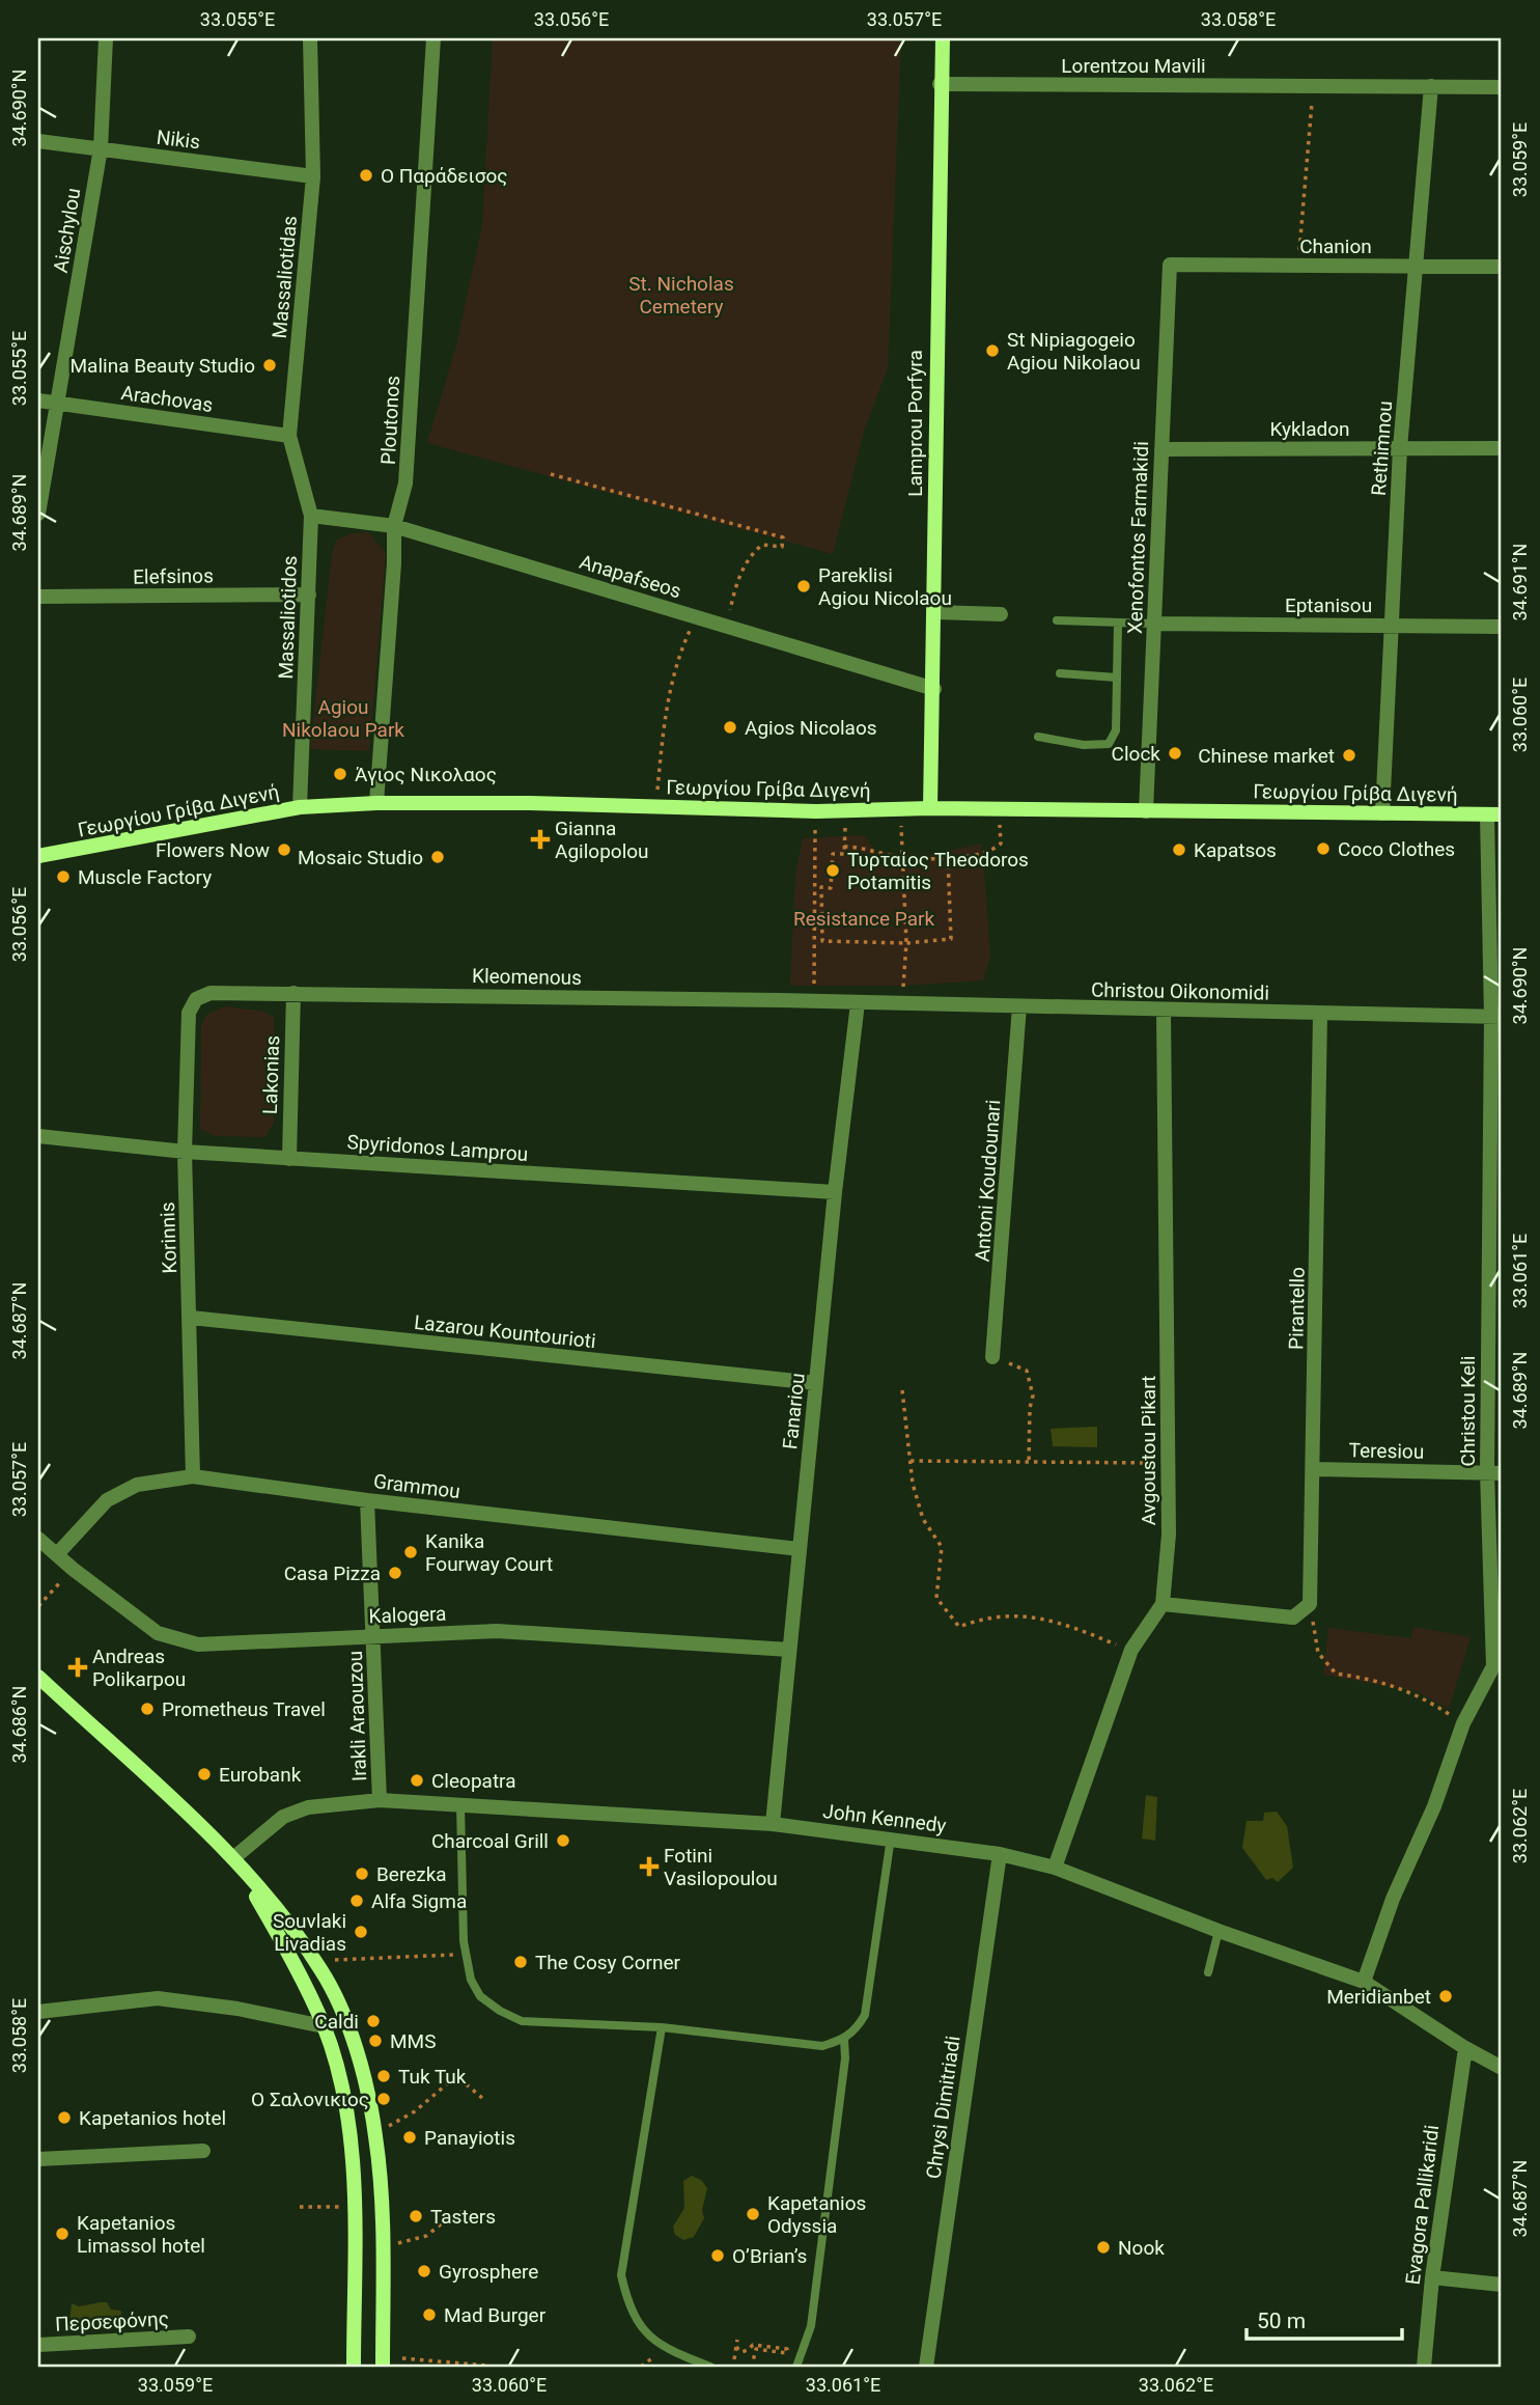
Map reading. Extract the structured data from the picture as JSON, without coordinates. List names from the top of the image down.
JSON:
{
  "streets": {
    "main road": ["Lamprou Porfyra", "Γεωργίου Γρίβα Διγενή"],
    "street": [
      "Lorentzou Mavili",
      "Nikis",
      "Aischylou",
      "Chanion",
      "Massaliotidas",
      "Arachovas",
      "Ploutonos",
      "Kykladon",
      "Rethimnou",
      "Xenofontos Farmakidi",
      "Elefsinos",
      "Anapafseos",
      "Eptanisou",
      "Massaliotidos",
      "Kleomenous",
      "Christou Oikonomidi",
      "Lakonias",
      "Spyridonos Lamprou",
      "Antoni Koudounari",
      "Korinnis",
      "Pirantello",
      "Lazarou Kountourioti",
      "Fanariou",
      "Christou Keli",
      "Avgoustou Pikart",
      "Teresiou",
      "Grammou",
      "Kalogera",
      "Irakli Araouzou",
      "John Kennedy",
      "Chrysi Dimitriadi",
      "Evagora Pallikaridi",
      "Περσεφόνης"
    ]
  },
  "crossings": [
    ["Lorentzou Mavili", "Lamprou Porfyra"],
    ["Lorentzou Mavili", "Rethimnou"],
    ["Nikis", "Aischylou"],
    ["Nikis", "Massaliotidas"],
    ["Aischylou", "Arachovas"],
    ["Chanion", "Rethimnou"],
    ["Chanion", "Xenofontos Farmakidi"],
    ["Massaliotidas", "Arachovas"],
    ["Massaliotidas", "Anapafseos"],
    ["Massaliotidas", "Massaliotidos"],
    ["Ploutonos", "Anapafseos"],
    ["Ploutonos", "Γεωργίου Γρίβα Διγενή"],
    ["Lamprou Porfyra", "Anapafseos"],
    ["Lamprou Porfyra", "Γεωργίου Γρίβα Διγενή"],
    ["Kykladon", "Rethimnou"],
    ["Kykladon", "Xenofontos Farmakidi"],
    ["Rethimnou", "Eptanisou"],
    ["Rethimnou", "Γεωργίου Γρίβα Διγενή"],
    ["Xenofontos Farmakidi", "Eptanisou"],
    ["Xenofontos Farmakidi", "Γεωργίου Γρίβα Διγενή"],
    ["Elefsinos", "Massaliotidos"],
    ["Anapafseos", "Massaliotidos"],
    ["Massaliotidos", "Γεωργίου Γρίβα Διγενή"],
    ["Γεωργίου Γρίβα Διγενή", "Christou Keli"],
    ["Kleomenous", "Christou Oikonomidi"],
    ["Kleomenous", "Lakonias"],
    ["Kleomenous", "Korinnis"],
    ["Kleomenous", "Fanariou"],
    ["Christou Oikonomidi", "Antoni Koudounari"],
    ["Christou Oikonomidi", "Pirantello"],
    ["Christou Oikonomidi", "Fanariou"],
    ["Christou Oikonomidi", "Christou Keli"],
    ["Christou Oikonomidi", "Avgoustou Pikart"],
    ["Lakonias", "Spyridonos Lamprou"],
    ["Spyridonos Lamprou", "Korinnis"],
    ["Spyridonos Lamprou", "Fanariou"],
    ["Korinnis", "Lazarou Kountourioti"],
    ["Korinnis", "Grammou"],
    ["Pirantello", "Teresiou"],
    ["Lazarou Kountourioti", "Fanariou"],
    ["Fanariou", "Grammou"],
    ["Fanariou", "Kalogera"],
    ["Fanariou", "John Kennedy"],
    ["Christou Keli", "Teresiou"],
    ["Christou Keli", "John Kennedy"],
    ["Avgoustou Pikart", "John Kennedy"],
    ["Grammou", "Kalogera"],
    ["Grammou", "Irakli Araouzou"],
    ["Kalogera", "Irakli Araouzou"],
    ["Irakli Araouzou", "John Kennedy"],
    ["John Kennedy", "Chrysi Dimitriadi"],
    ["John Kennedy", "Evagora Pallikaridi"]
  ],
  "parks": ["St. Nicholas Cemetery", "Agiou Nikolaou Park", "Resistance Park"],
  "places": {
    "other": [
      "Ο Παράδεισος",
      "St Nipiagogeio Agiou Nikolaou",
      "Malina Beauty Studio",
      "Pareklisi Agiou Nicolaou",
      "Agios Nicolaos",
      "Clock",
      "Chinese market",
      "Άγιος Νικολαος",
      "Coco Clothes",
      "Flowers Now",
      "Kapatsos",
      "Mosaic Studio",
      "Τυρταίος Theodoros Potamitis",
      "Muscle Factory",
      "Kanika Fourway Court",
      "Casa Pizza",
      "Prometheus Travel",
      "Eurobank",
      "Cleopatra",
      "Charcoal Grill",
      "Berezka",
      "Alfa Sigma",
      "Souvlaki Livadias",
      "The Cosy Corner",
      "Meridianbet",
      "Caldi",
      "MMS",
      "Tuk Tuk",
      "Ο Σαλονικιος",
      "Kapetanios hotel",
      "Panayiotis",
      "Kapetanios Odyssia",
      "Tasters",
      "Kapetanios Limassol hotel",
      "Nook",
      "O’Brian’s",
      "Gyrosphere",
      "Mad Burger"
    ],
    "health": ["Gianna Agilopolou", "Andreas Polikarpou", "Fotini Vasilopoulou"]
  },
  "scale_bar": "50 m",
  "coordinates": [
    "33.055°E",
    "33.056°E",
    "33.057°E",
    "33.058°E",
    "34.690°N",
    "33.059°E",
    "34.689°N",
    "34.691°N",
    "33.060°E",
    "33.061°E",
    "34.687°N",
    "34.686°N",
    "33.062°E"
  ]
}
